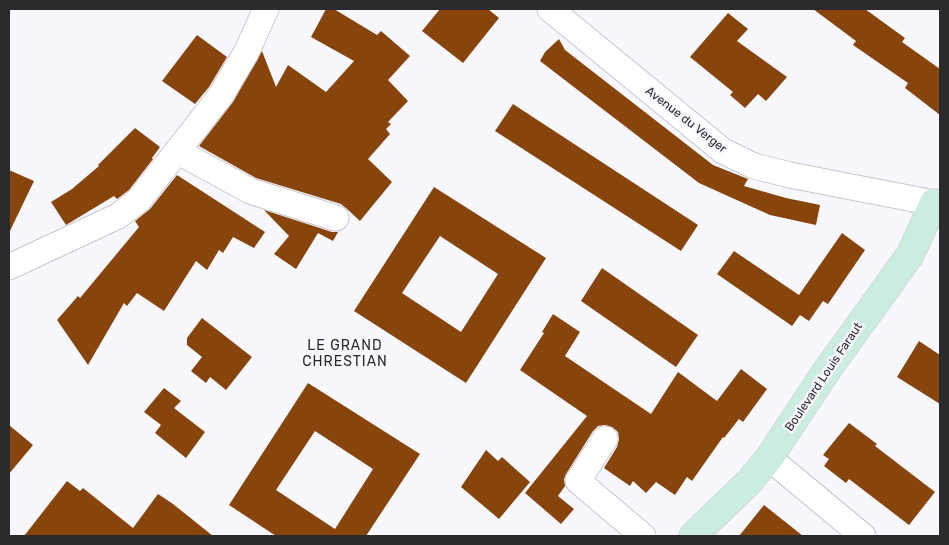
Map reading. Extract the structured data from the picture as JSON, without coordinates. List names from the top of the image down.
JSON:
{
  "streets": {
    "street": ["Avenue du Verger", "Boulevard Louis Faraut"]
  },
  "crossings": [
    ["Avenue du Verger", "Boulevard Louis Faraut"]
  ],
  "districts": ["LE GRAND CHRESTIAN"]
}
